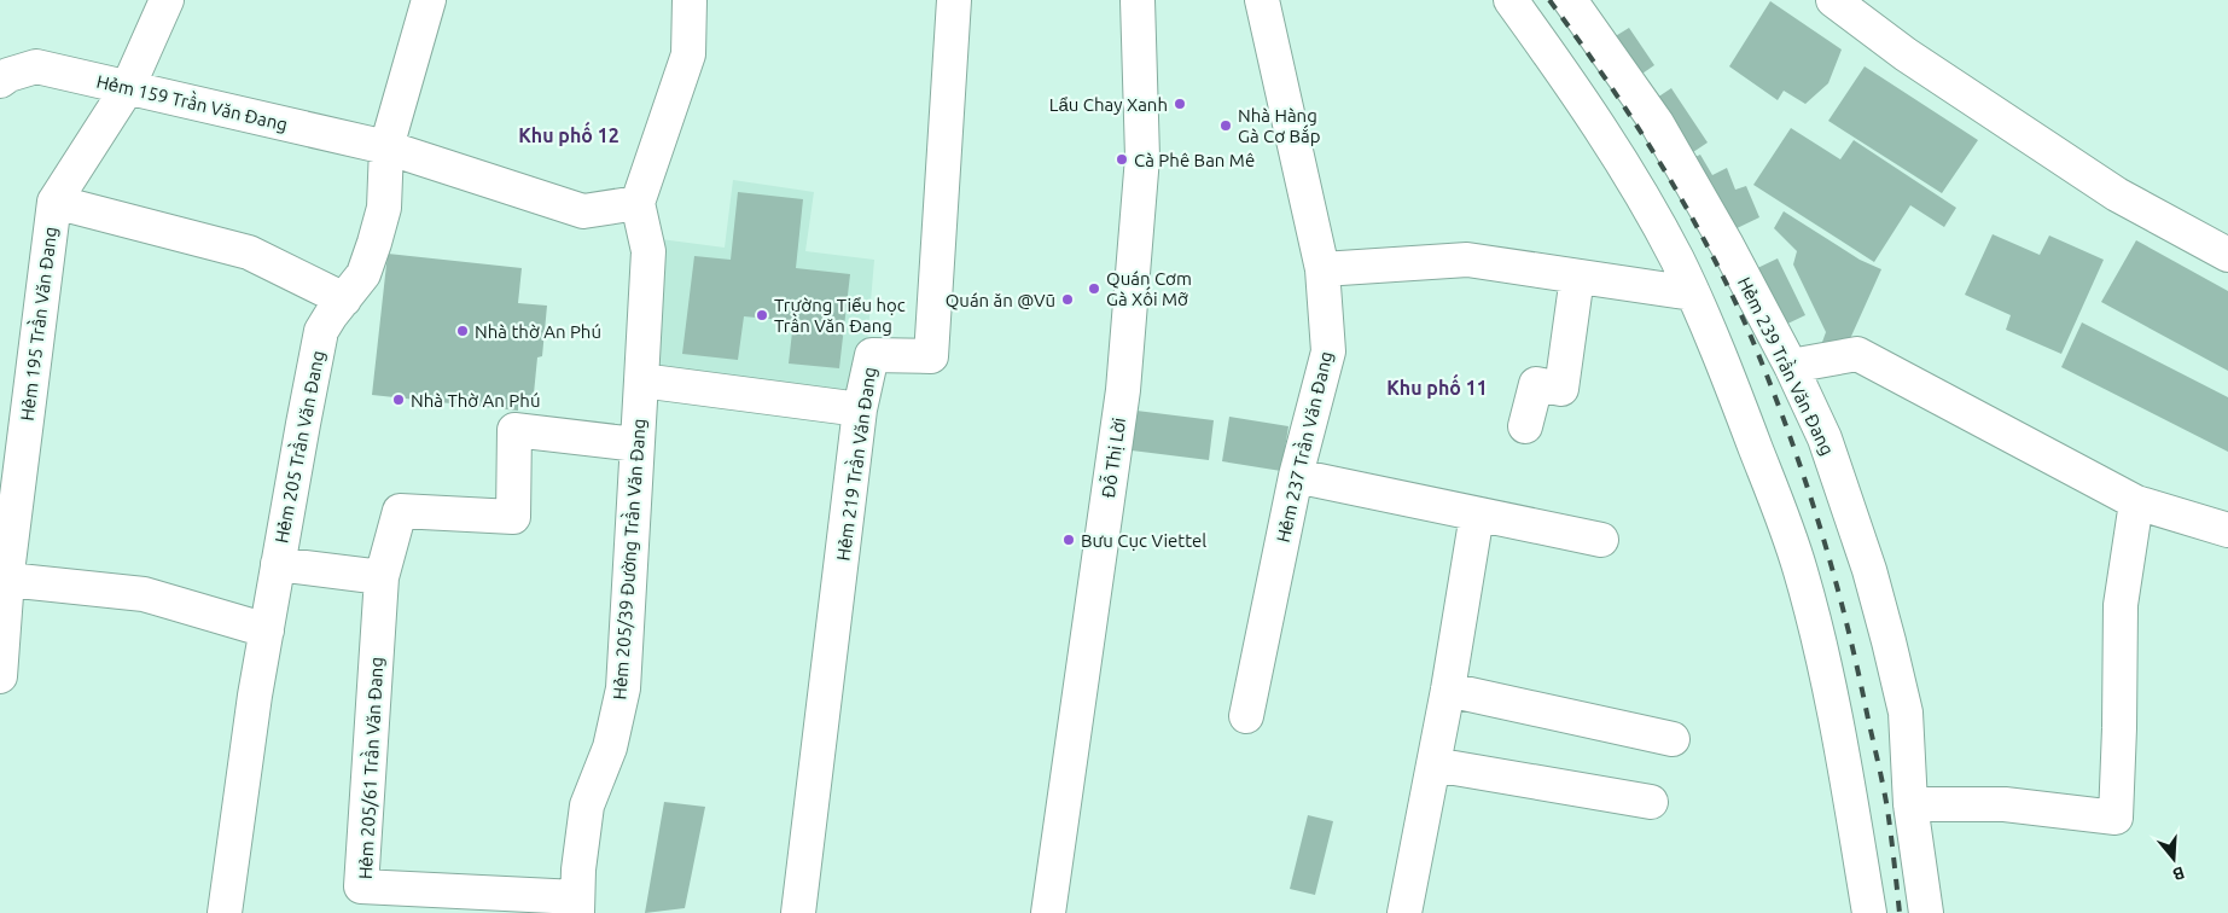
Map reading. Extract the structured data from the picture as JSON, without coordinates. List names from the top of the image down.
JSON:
{
  "streets": {
    "street": [
      "Hẻm 159 Trần Văn Ðang",
      "Hẻm 195 Trần Văn Ðang",
      "Hẻm 239 Trần Văn Đang",
      "Hẻm 205 Trần Văn Ðang",
      "Hẻm 237 Trần Văn Đang",
      "Đỗ Thị Lời",
      "Hẻm 219 Trần Văn Ðang",
      "Hẻm 205/39 Đường Trần Văn Đang",
      "Hẻm 205/61 Trần Văn Đang"
    ]
  },
  "crossings": [
    ["Hẻm 159 Trần Văn Ðang", "Hẻm 195 Trần Văn Ðang"],
    ["Hẻm 159 Trần Văn Ðang", "Hẻm 205 Trần Văn Ðang"],
    ["Hẻm 159 Trần Văn Ðang", "Hẻm 205/39 Đường Trần Văn Đang"],
    ["Hẻm 205/39 Đường Trần Văn Đang", "Hẻm 205/61 Trần Văn Đang"]
  ],
  "districts": ["Khu phố 12", "Khu phố 11"],
  "places": [
    "Lẩu Chay Xanh",
    "Nhà Hàng Gà Cơ Bắp",
    "Cà Phê Ban Mê",
    "Quán Cơm Gà Xối Mỡ",
    "Quán ăn @Vũ",
    "Trường Tiểu học Trần Văn Đang",
    "Nhà thờ An Phú",
    "Nhà Thờ An Phú",
    "Bưu Cục Viettel"
  ],
  "north": "bottom"
}
